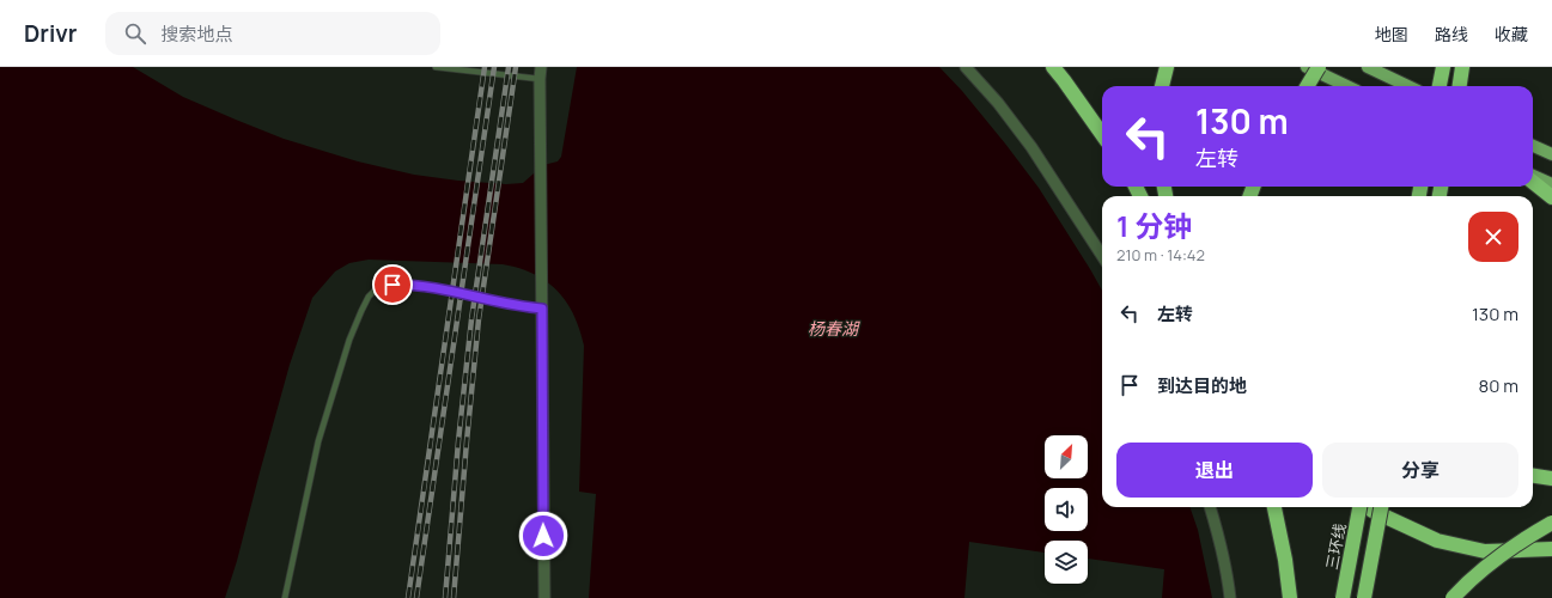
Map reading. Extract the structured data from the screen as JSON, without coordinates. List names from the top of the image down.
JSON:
{
  "streets": {
    "highway": ["三环线"]
  },
  "water": ["杨春湖"],
  "north": "top right",
  "page": {
    "header": "Drivr",
    "search": "搜索地点",
    "nav": ["地图", "路线", "收藏"],
    "turn": ["130 m", "左转"],
    "heading": ["1 分钟", "210 m · 14:42"],
    "list": [
      {
        "name": "左转",
        "value": "130 m"
      },
      {
        "name": "到达目的地",
        "value": "80 m"
      }
    ],
    "buttons": ["退出", "分享"]
  }
}
